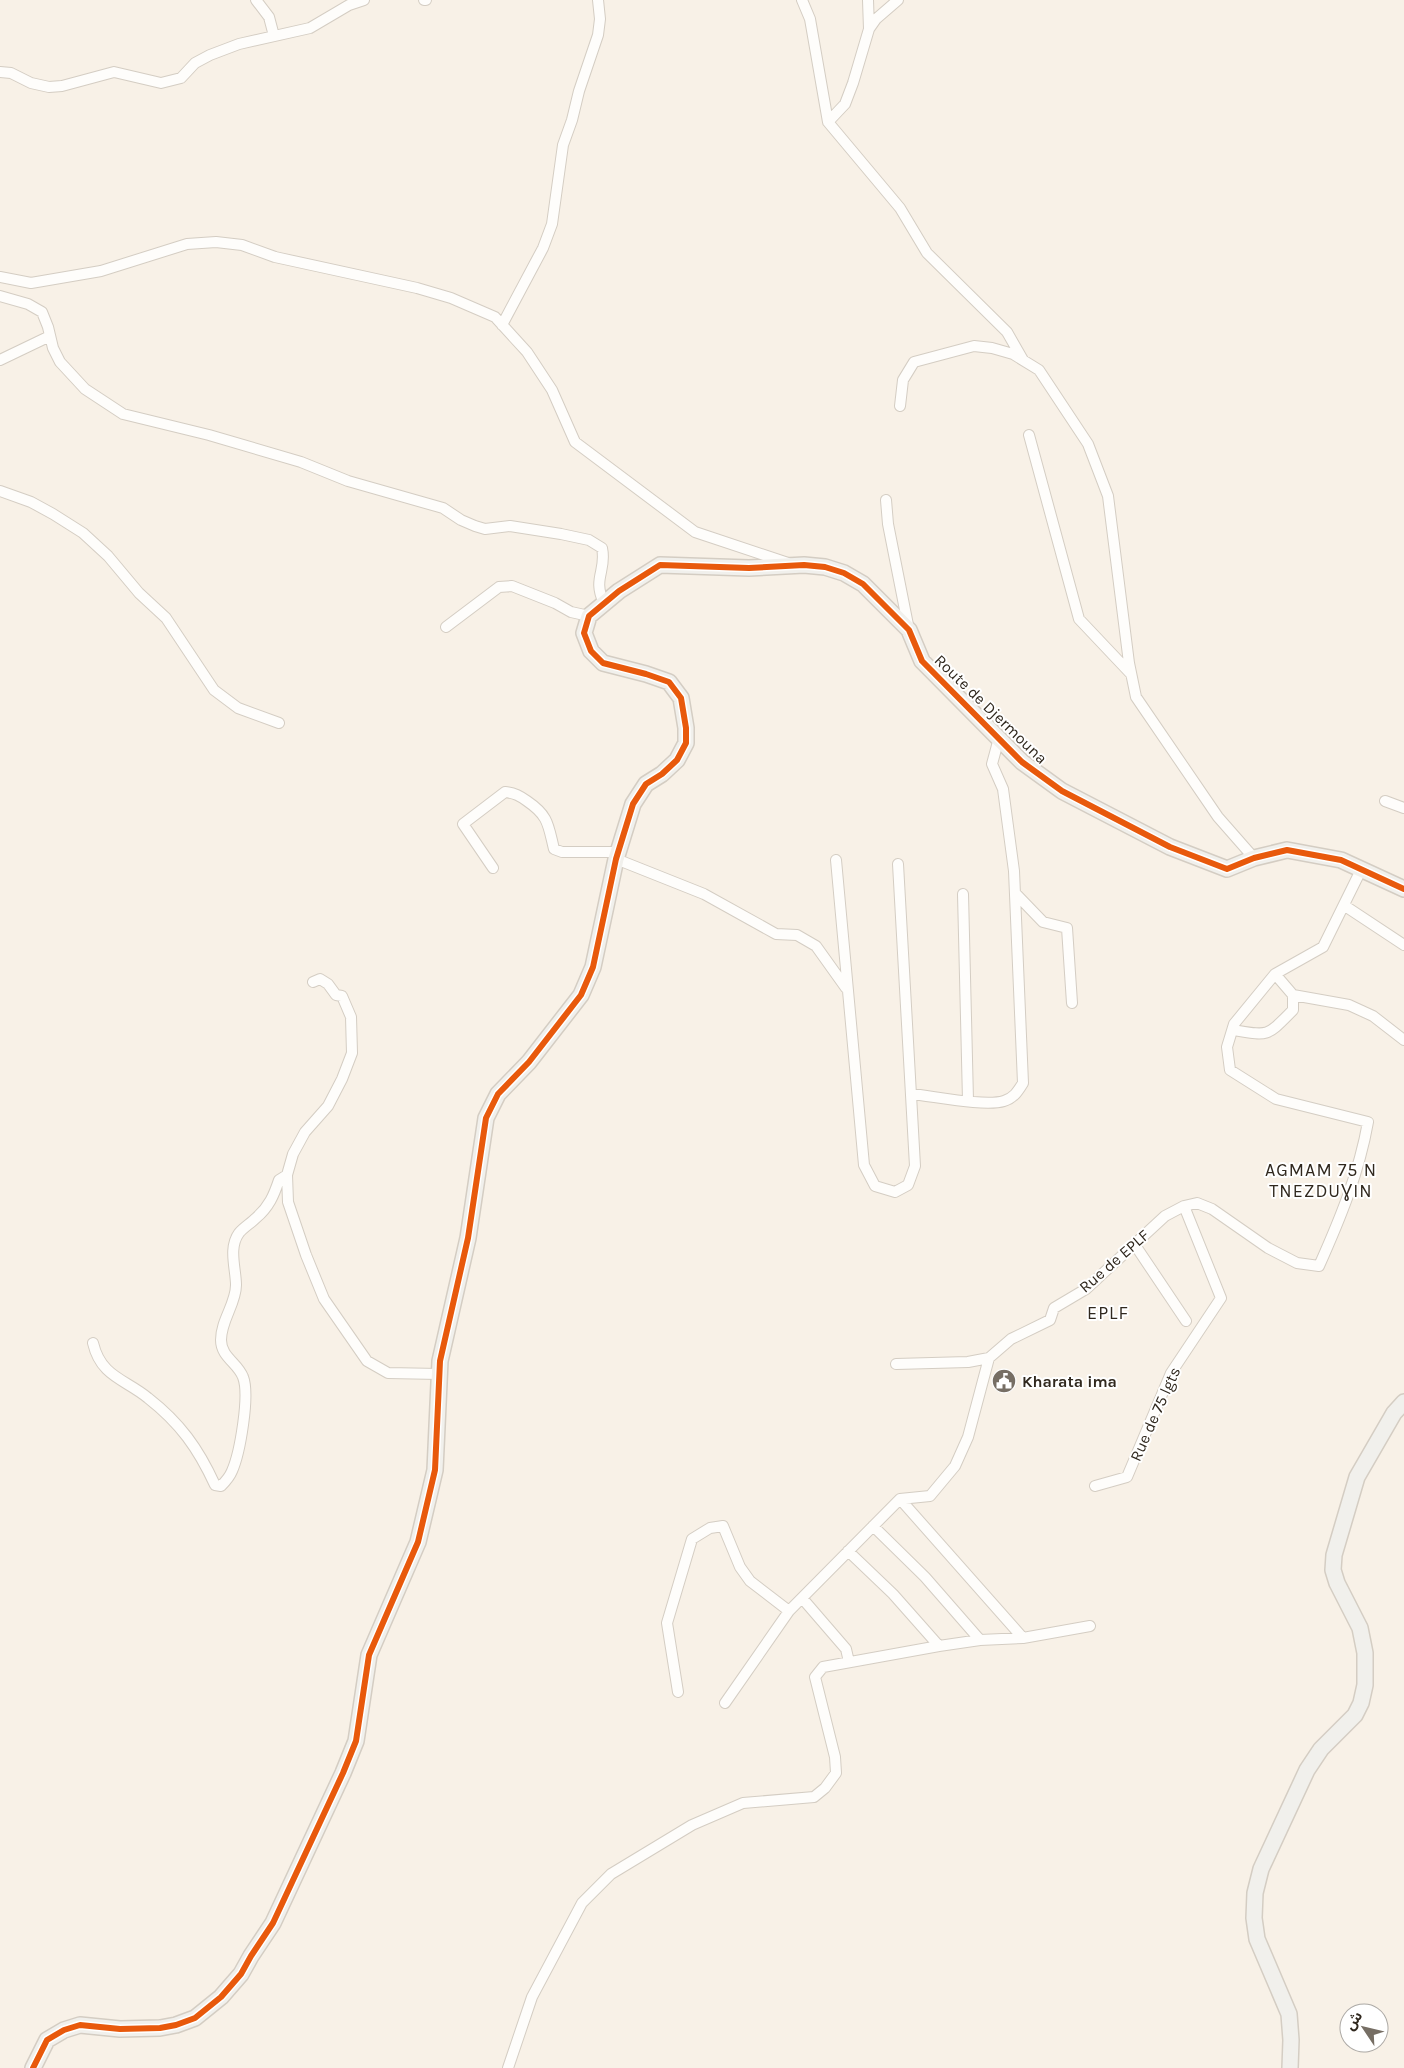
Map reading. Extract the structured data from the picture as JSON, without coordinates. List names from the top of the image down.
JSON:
{
  "streets": {
    "street": ["Route de Djermouna", "Rue de EPLF", "Rue de 75 lgts"]
  },
  "crossings": [
    ["Rue de EPLF", "Rue de 75 lgts"]
  ],
  "districts": ["AGMAM 75 N TNEZDUƔIN", "EPLF"],
  "places": {
    "public building": ["Kharata ima"]
  },
  "north": "top left"
}
